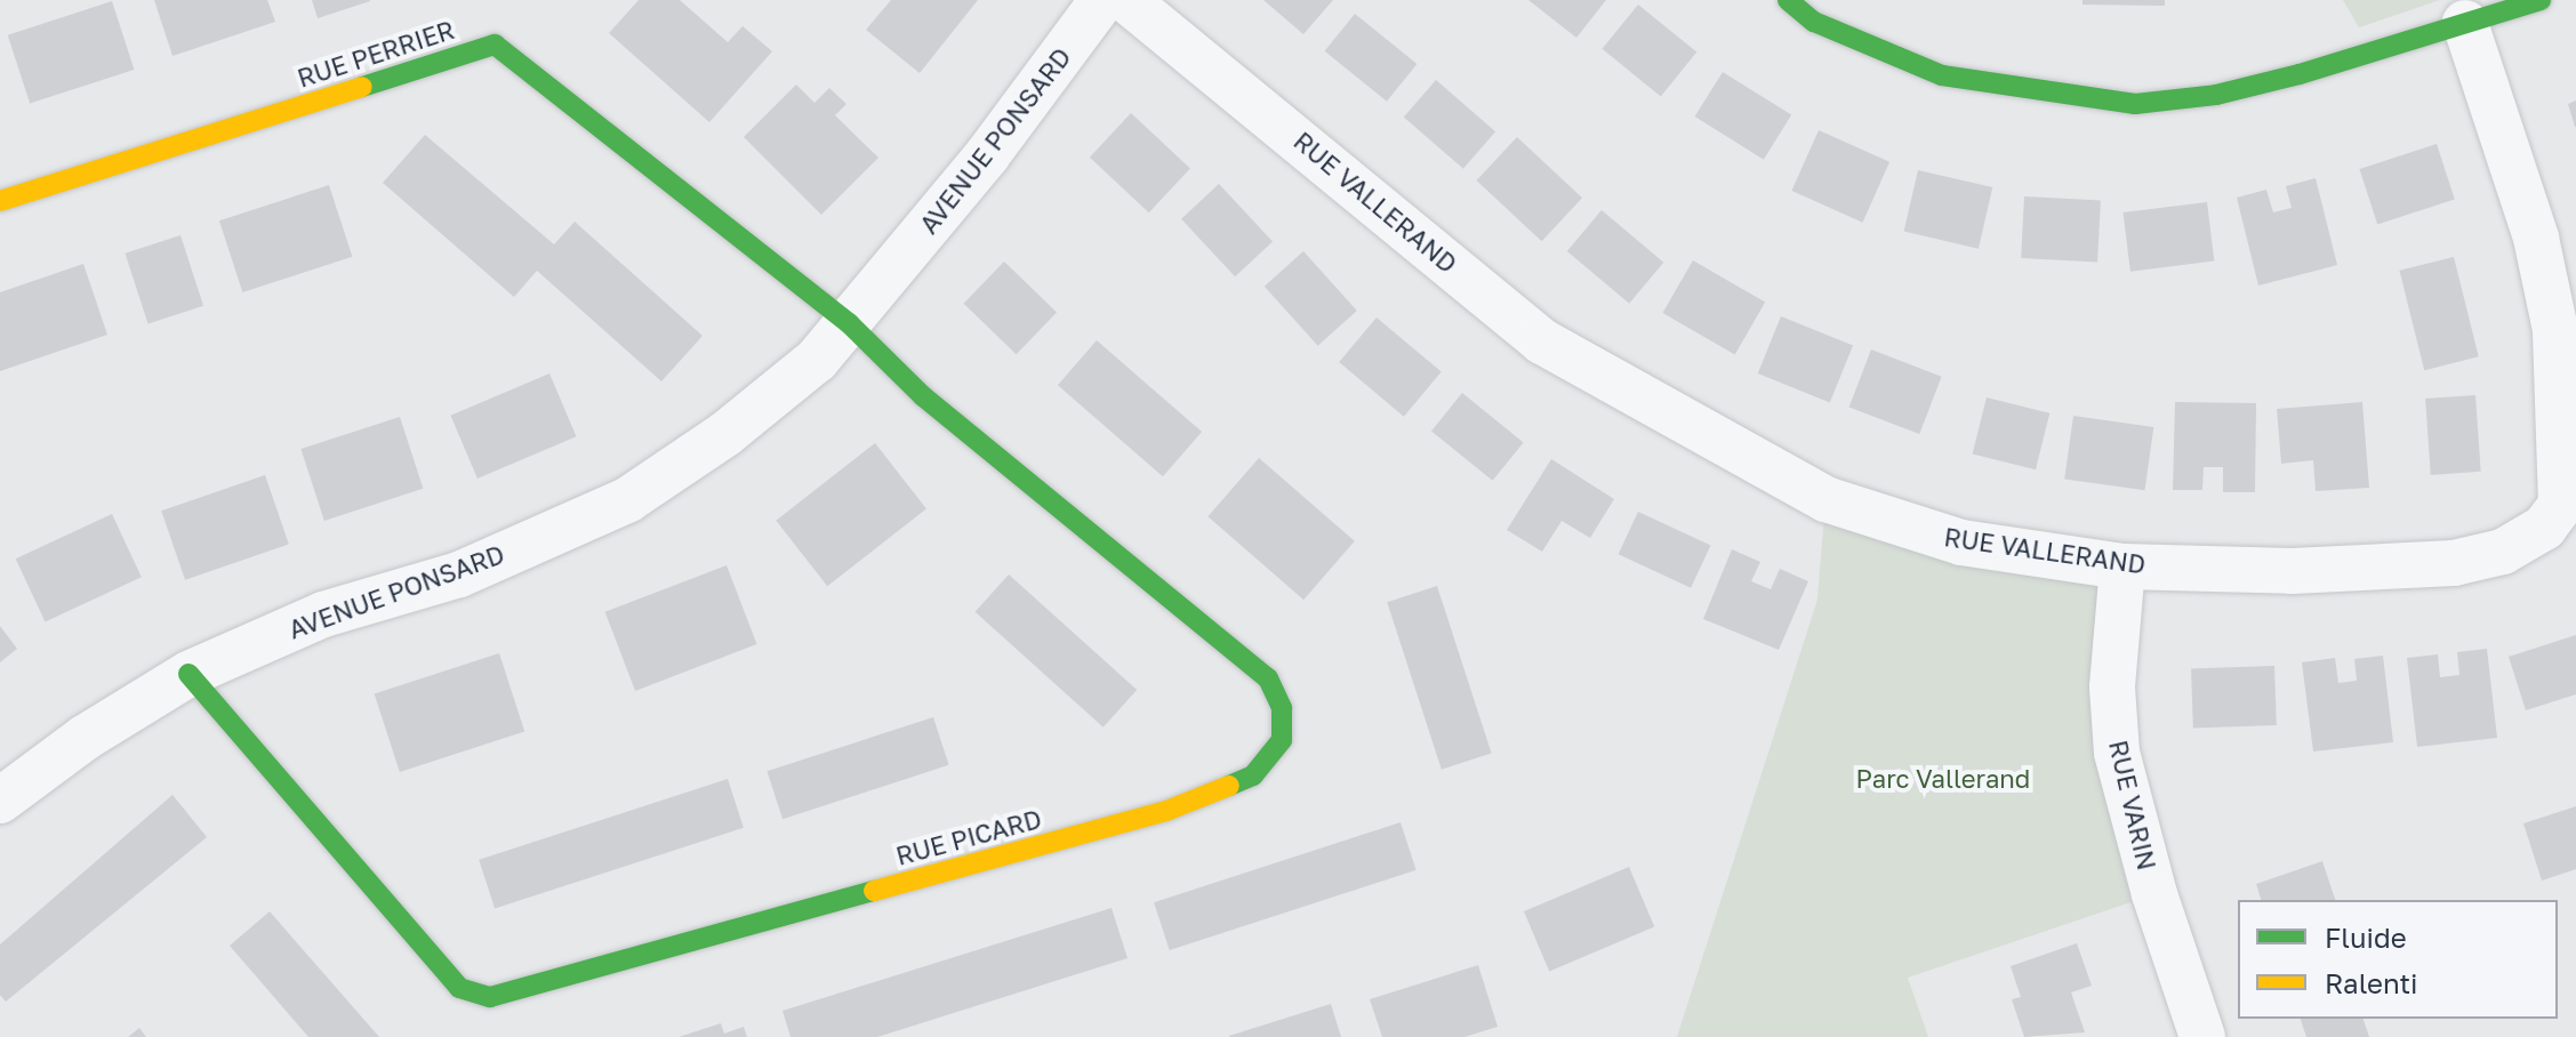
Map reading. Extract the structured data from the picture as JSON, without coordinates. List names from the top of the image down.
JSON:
{
  "streets": {
    "street": [
      "RUE PERRIER",
      "AVENUE PONSARD",
      "RUE VALLERAND",
      "RUE VARIN",
      "RUE PICARD"
    ]
  },
  "crossings": [
    ["RUE PERRIER", "AVENUE PONSARD"],
    ["RUE PERRIER", "RUE PICARD"],
    ["AVENUE PONSARD", "RUE PICARD"],
    ["RUE VALLERAND", "RUE VARIN"]
  ],
  "parks": ["Parc Vallerand"],
  "legend": ["Fluide", "Ralenti"]
}
